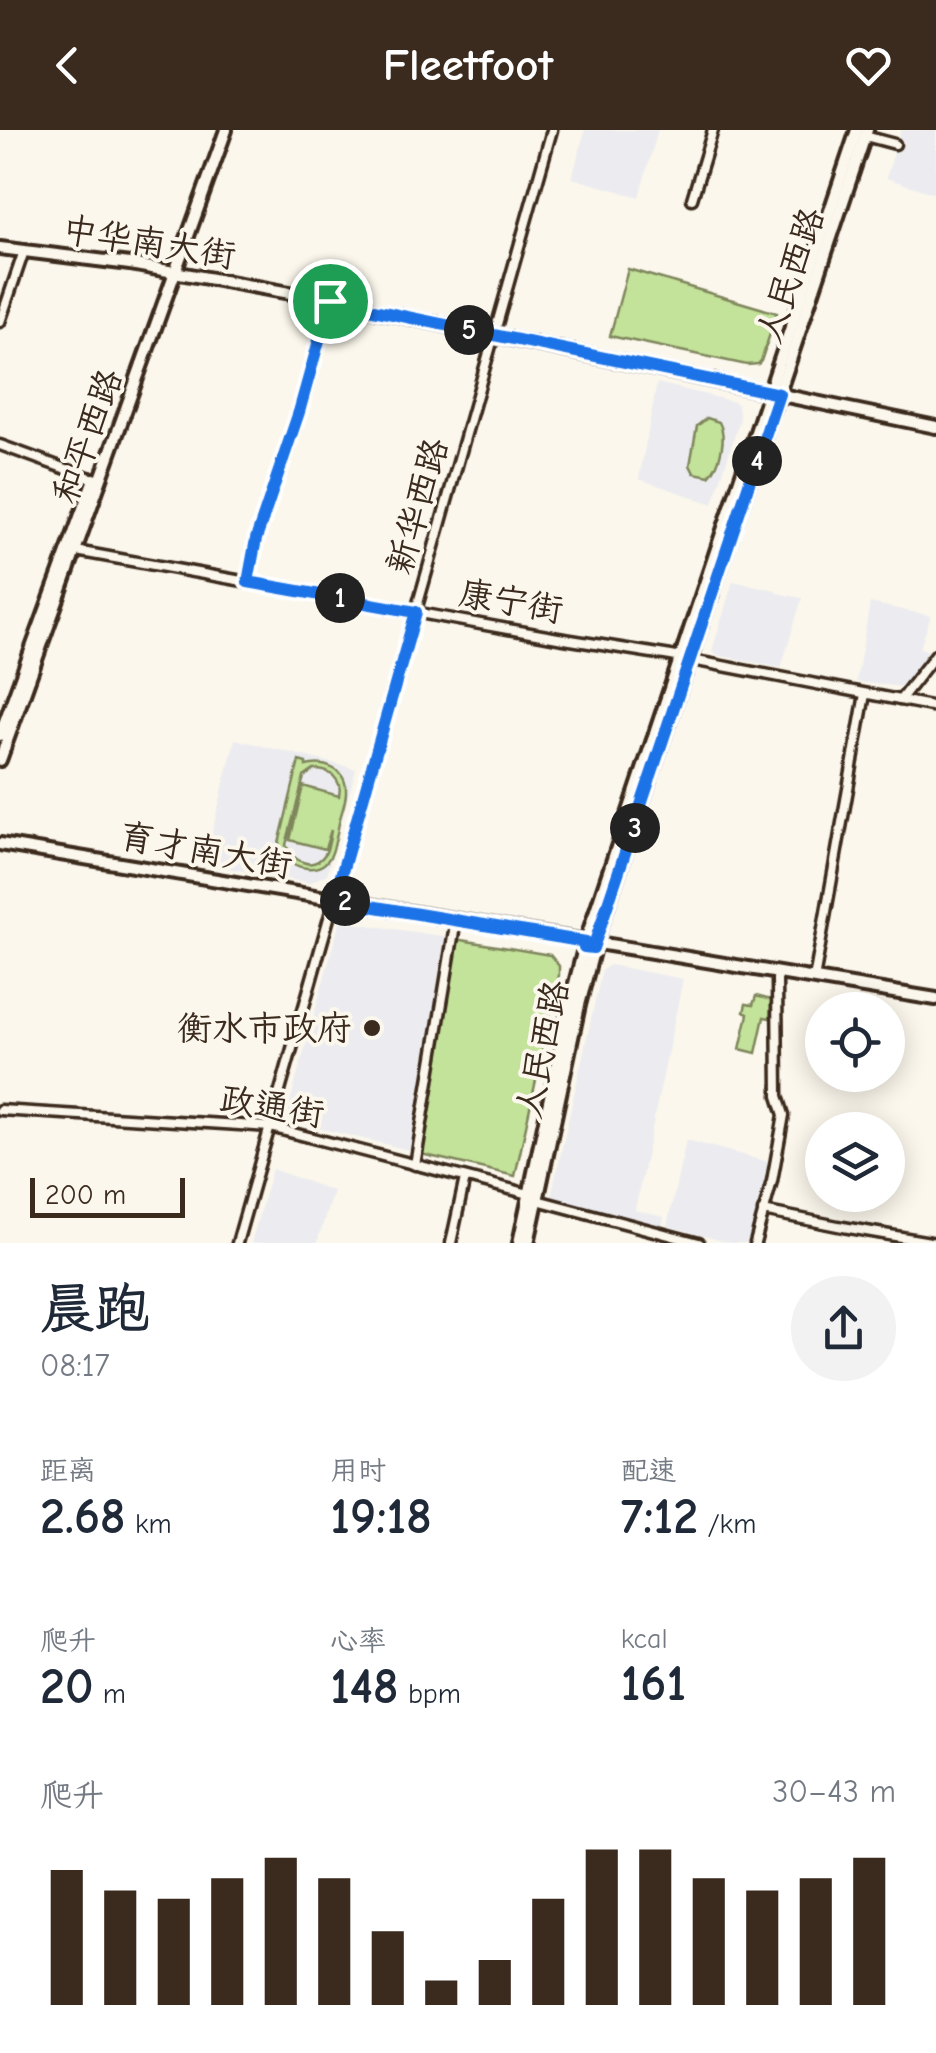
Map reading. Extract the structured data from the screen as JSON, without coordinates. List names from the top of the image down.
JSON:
{
  "streets": {
    "main road": [
      "中华南大街",
      "人民西路",
      "和平西路",
      "育才南大街"
    ],
    "street": ["新华西路", "康宁街", "政通街"]
  },
  "crossings": [
    ["中华南大街", "人民西路"],
    ["中华南大街", "和平西路"],
    ["中华南大街", "新华西路"],
    ["人民西路", "康宁街"],
    ["人民西路", "育才南大街"],
    ["人民西路", "政通街"],
    ["和平西路", "康宁街"],
    ["新华西路", "康宁街"],
    ["新华西路", "育才南大街"],
    ["新华西路", "政通街"]
  ],
  "places": ["衡水市政府"],
  "scale_bar": "200 m",
  "page": {
    "header": "Fleetfoot",
    "pins": [
      "5",
      "4",
      "1",
      "3",
      "2"
    ],
    "scale": "200 m",
    "heading": ["晨跑", "08:17"],
    "stats": [
      ["距离", "2.68 km"],
      ["用时", "19:18"],
      ["配速", "7:12 /km"],
      ["爬升", "20 m"],
      ["心率", "148 bpm"],
      ["kcal", "161"]
    ],
    "chart": ["爬升", "30–43 m"]
  }
}
